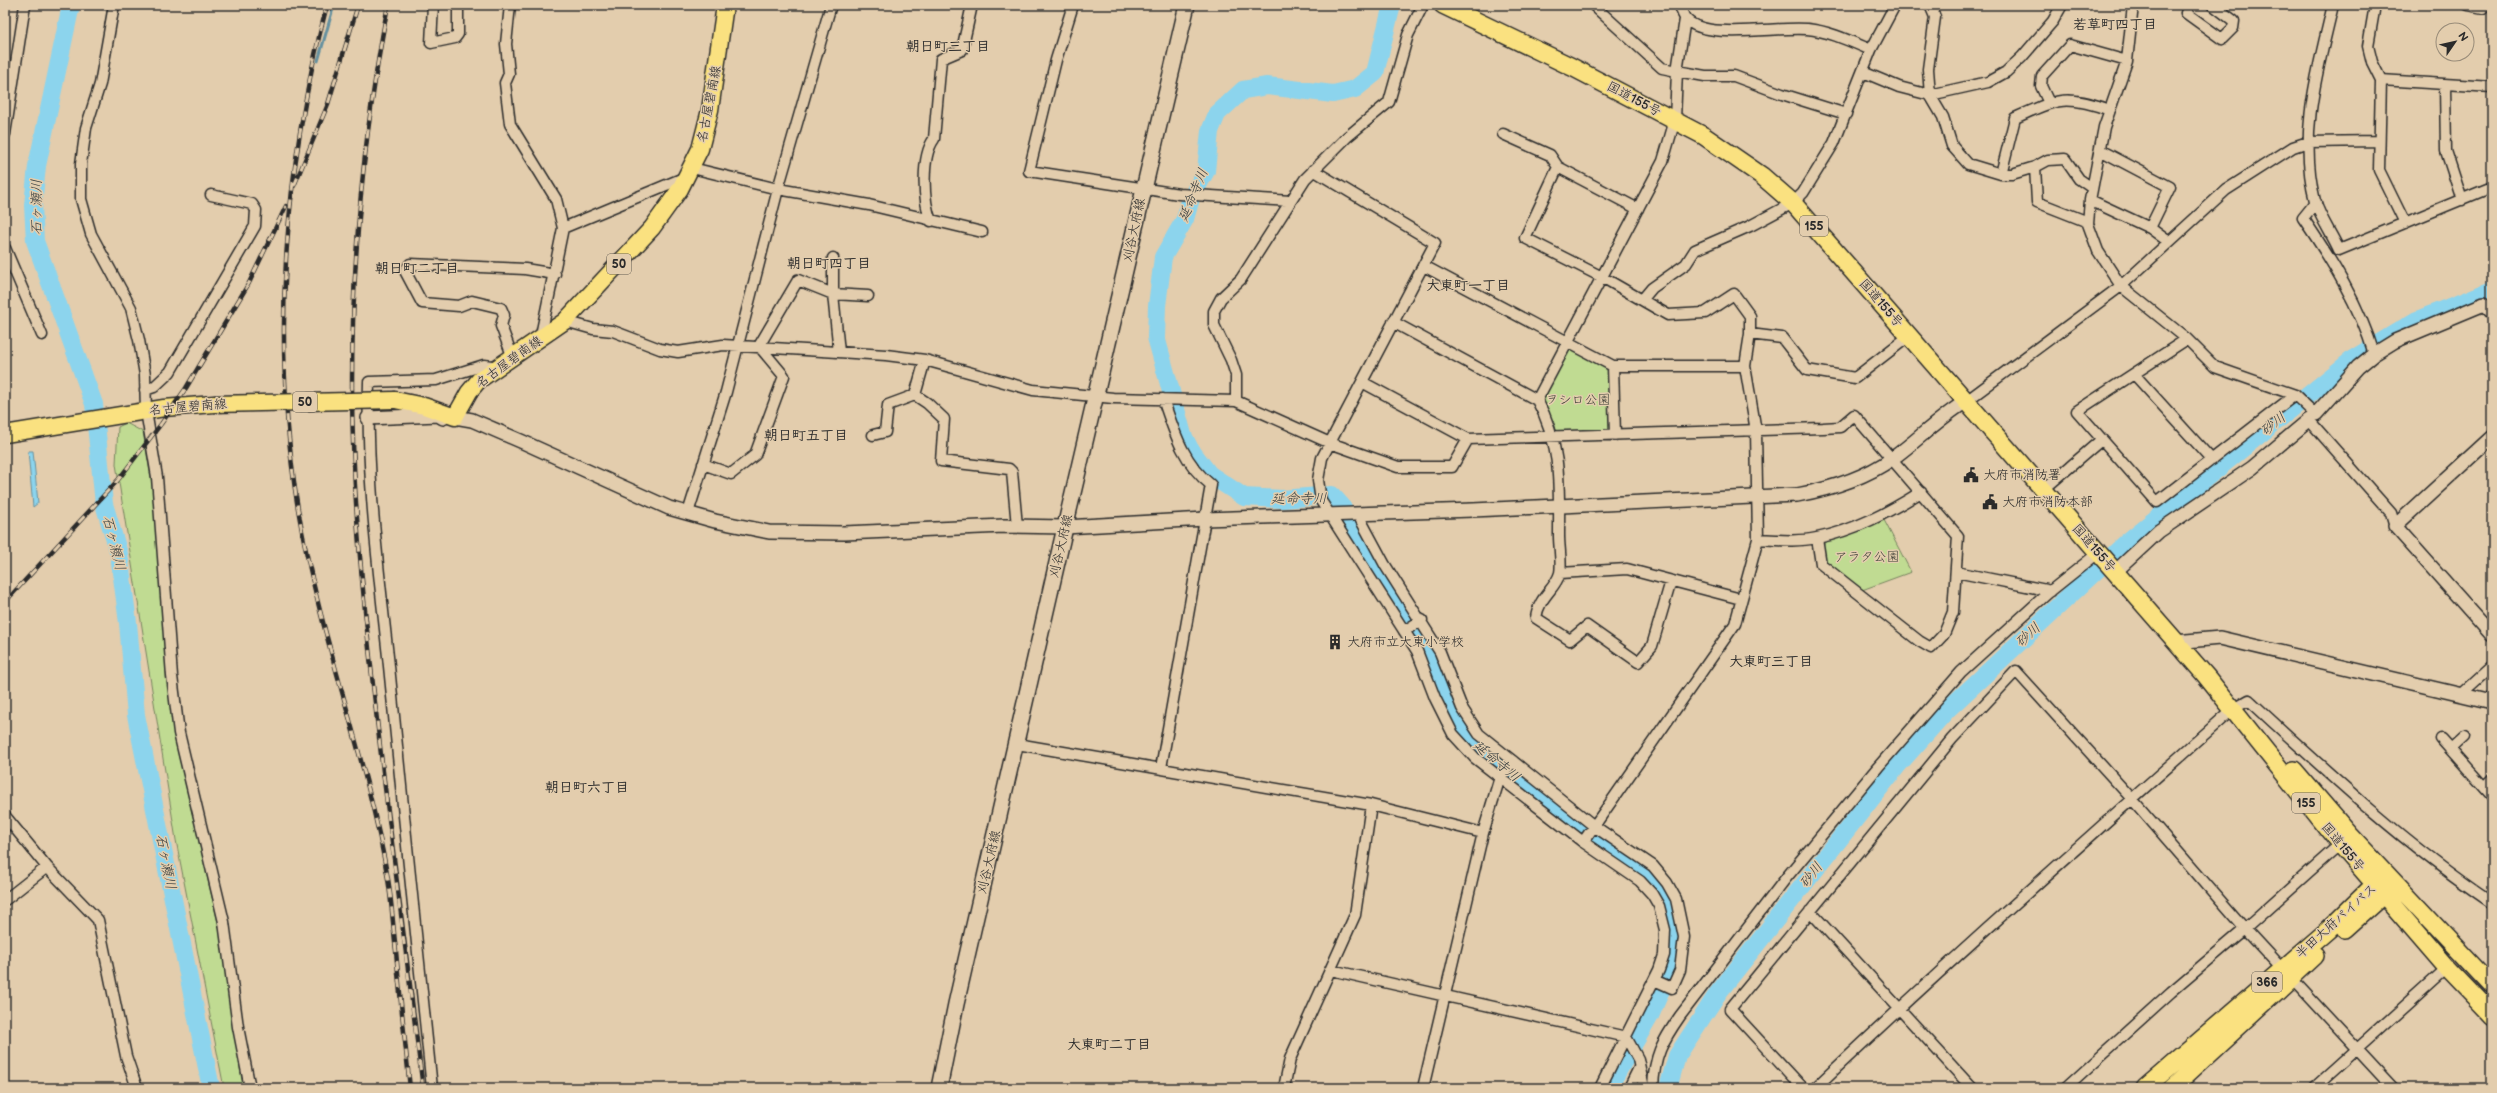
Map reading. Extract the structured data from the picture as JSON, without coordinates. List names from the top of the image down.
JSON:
{
  "streets": {
    "highway": [
      "国道155号",
      "155",
      "半田大府パイパス",
      "366"
    ],
    "main road": ["名古屋碧南線", "刈谷大府線", "50"]
  },
  "crossings": [
    ["国道155号", "半田大府パイパス"]
  ],
  "districts": [
    "若草町四丁目",
    "朝日町三丁目",
    "朝日町四丁目",
    "朝日町二丁目",
    "大東町一丁目",
    "朝日町五丁目",
    "大東町三丁目",
    "朝日町六丁目",
    "大東町二丁目"
  ],
  "water": ["延命寺川", "石ヶ瀬川", "砂川"],
  "parks": ["ヲシロ公園", "アラタ公園"],
  "places": {
    "public building": ["大府市消防署", "大府市消防本部"],
    "building": ["大府市立大東小学校"]
  },
  "north": "top right"
}
